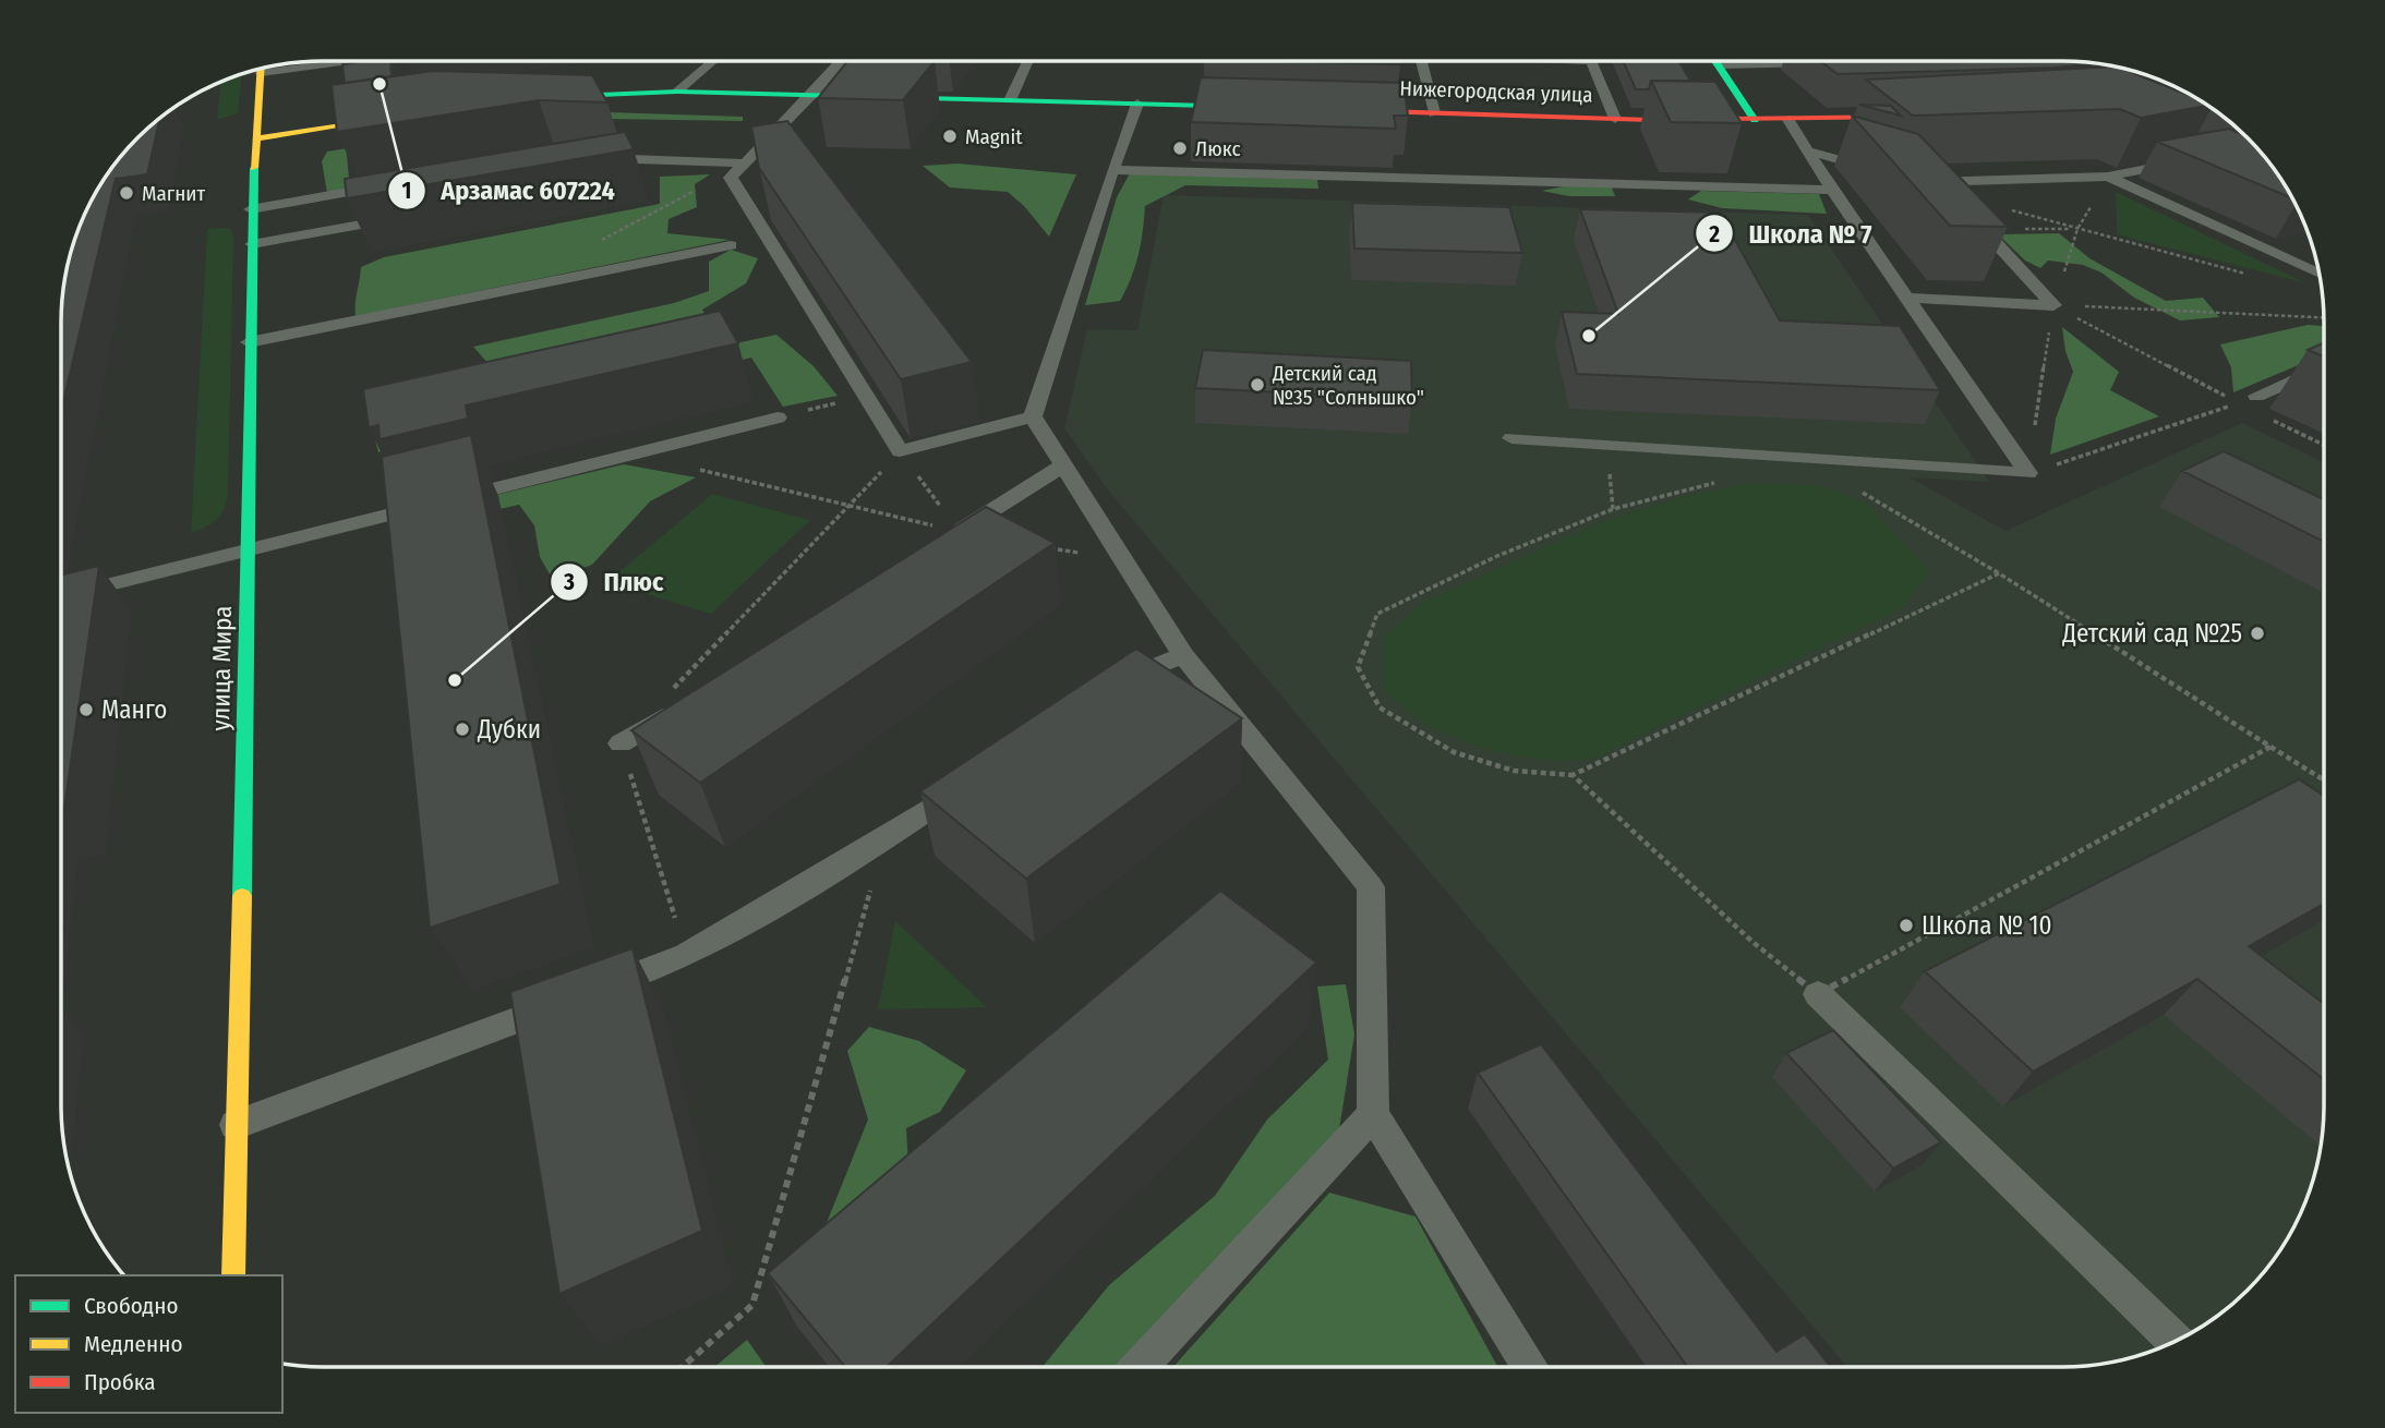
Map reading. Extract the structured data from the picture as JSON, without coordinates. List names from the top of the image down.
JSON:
{
  "streets": {
    "street": ["Нижегородская улица", "улица Мира"]
  },
  "places": [
    "Арзамас 607224",
    "Magnit",
    "Люкс",
    "Магнит",
    "Школа № 7",
    "Детский сад №35 \"Солнышко\"",
    "Детский сад №25",
    "Плюс",
    "Манго",
    "Дубки",
    "Школа № 10"
  ],
  "legend": ["Свободно", "Медленно", "Пробка"]
}
